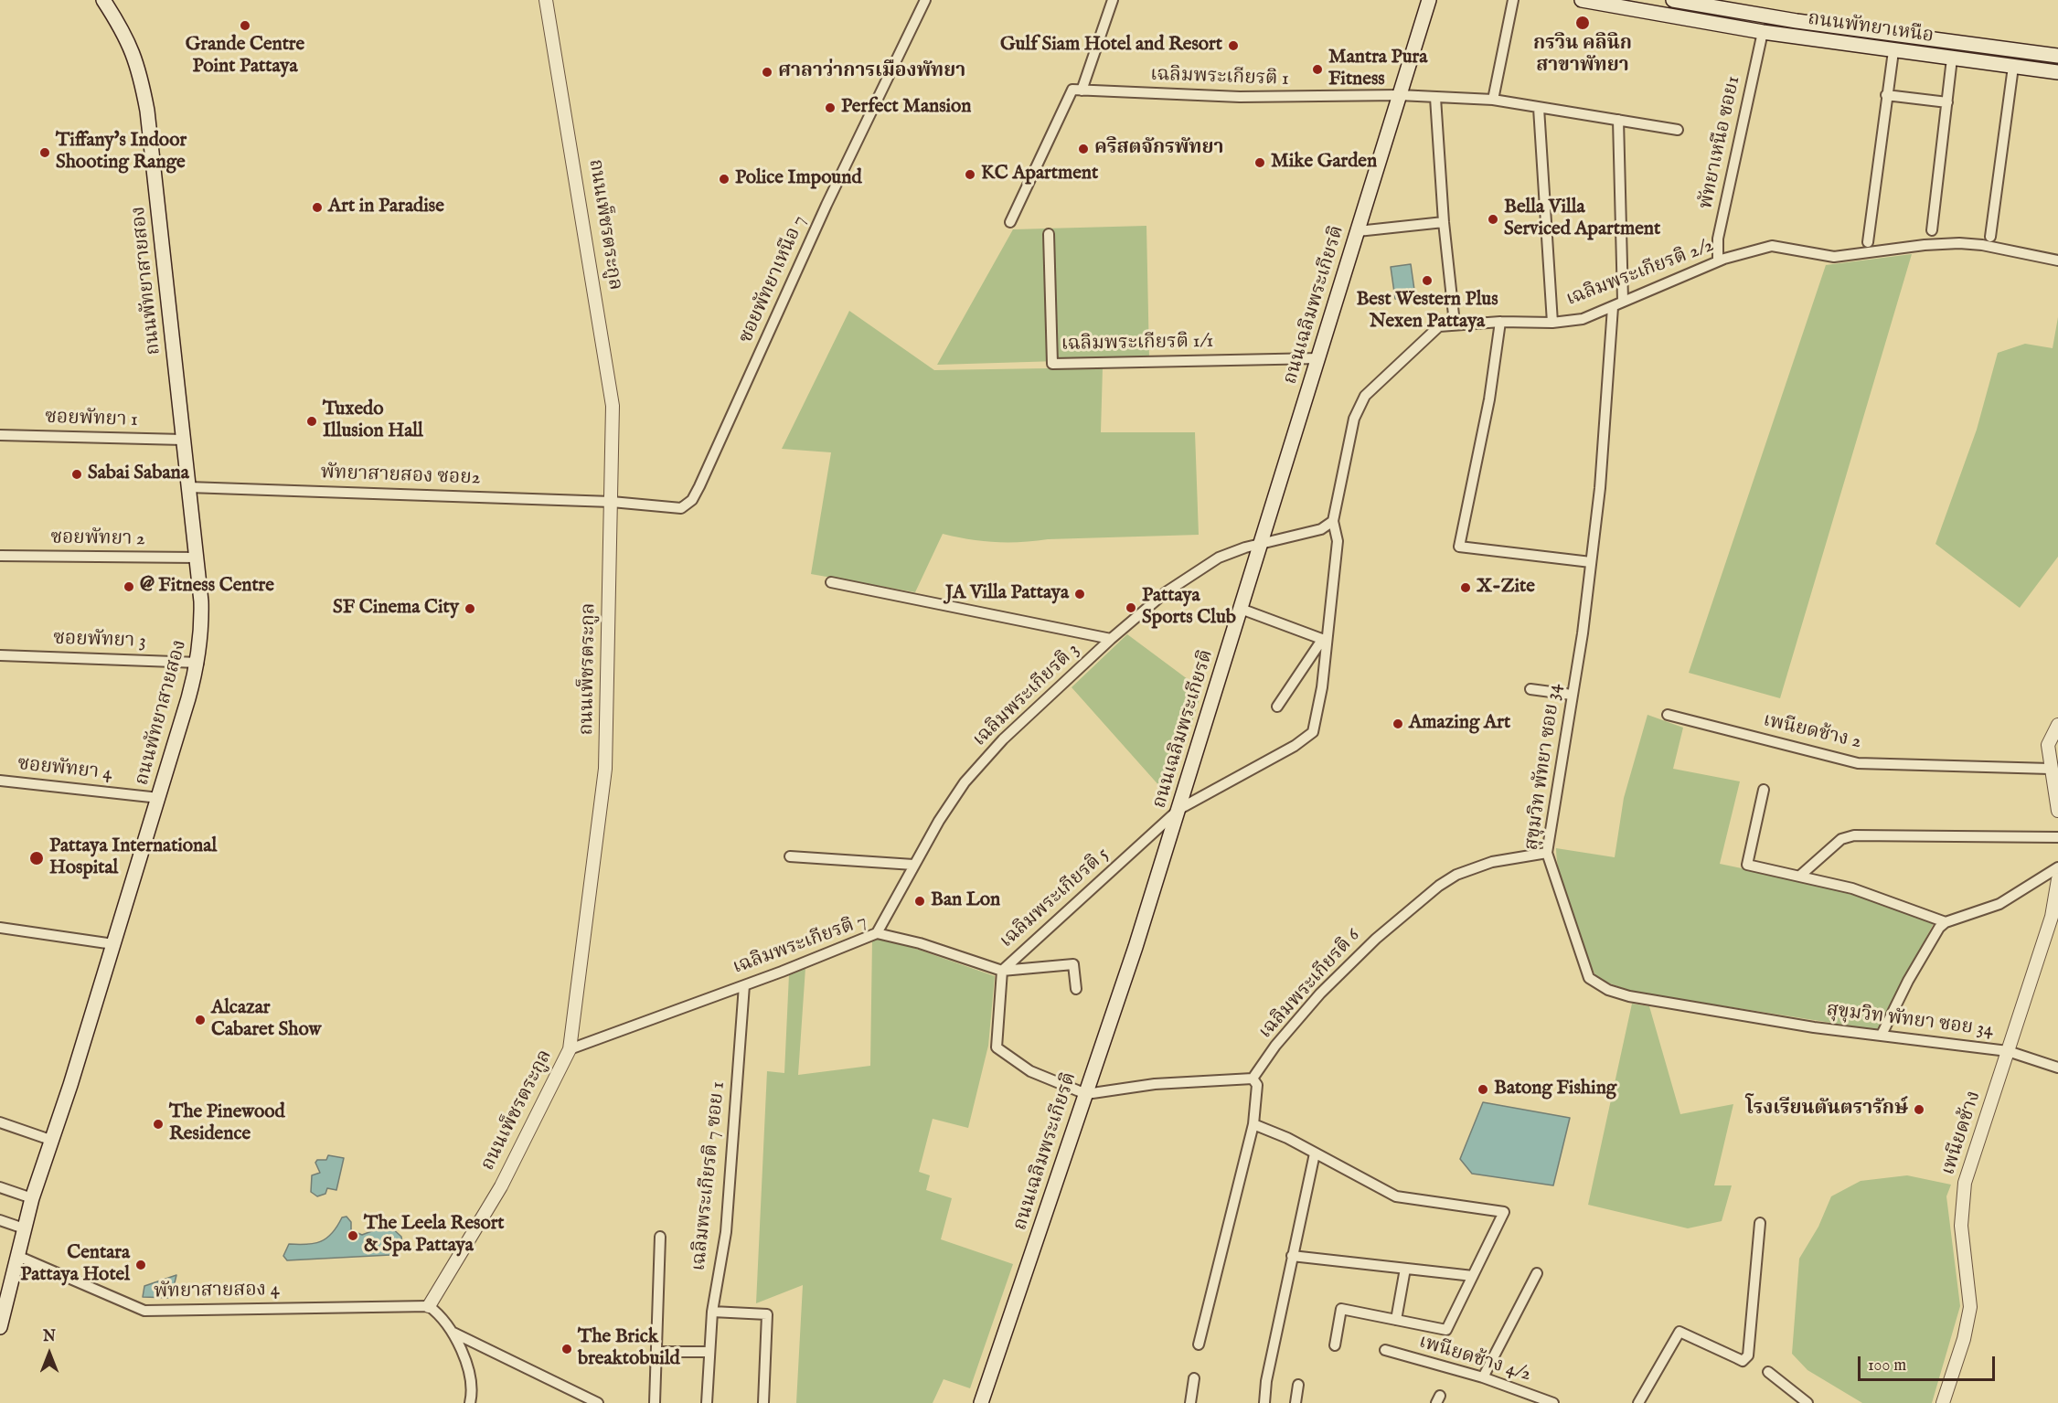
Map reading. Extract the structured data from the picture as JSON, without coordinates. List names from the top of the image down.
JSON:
{
  "streets": {
    "main road": ["ถนนพัทยาเหนือ", "ถนนพัทยาสายสอง", "ถนนเฉลิมพระเกียรติ"],
    "street": [
      "เฉลิมพระเกียรติ 1",
      "พัทยาเหนือ ซอย1",
      "ถนนเพ็ชรตระกูล",
      "เฉลิมพระเกียรติ 2/2",
      "ซอยพัทยาเหนือ 7",
      "เฉลิมพระเกียรติ 1/1",
      "ซอยพัทยา 1",
      "พัทยาสายสอง ซอย2",
      "ซอยพัทยา 2",
      "ซอยพัทยา 3",
      "เฉลิมพระเกียรติ 3",
      "เพนียดช้าง 2",
      "สุขุมวิท พัทยา ซอย 34",
      "ซอยพัทยา 4",
      "เฉลิมพระเกียรติ 5",
      "เฉลิมพระเกียรติ 7",
      "เฉลิมพระเกียรติ 6",
      "เพนียดช้าง",
      "เฉลิมพระเกียรติ 7 ซอย 1",
      "พัทยาสายสอง 4",
      "เพนียดช้าง 4/2"
    ]
  },
  "crossings": [
    ["ถนนพัทยาเหนือ", "พัทยาเหนือ ซอย1"],
    ["เฉลิมพระเกียรติ 1", "ถนนเฉลิมพระเกียรติ"],
    ["พัทยาเหนือ ซอย1", "เฉลิมพระเกียรติ 2/2"],
    ["ถนนเพ็ชรตระกูล", "ซอยพัทยาเหนือ 7"],
    ["ถนนเพ็ชรตระกูล", "พัทยาสายสอง ซอย2"],
    ["ถนนเพ็ชรตระกูล", "เฉลิมพระเกียรติ 7"],
    ["ถนนเพ็ชรตระกูล", "พัทยาสายสอง 4"],
    ["เฉลิมพระเกียรติ 2/2", "สุขุมวิท พัทยา ซอย 34"],
    ["เฉลิมพระเกียรติ 2/2", "เฉลิมพระเกียรติ 5"],
    ["ซอยพัทยาเหนือ 7", "พัทยาสายสอง ซอย2"],
    ["ถนนพัทยาสายสอง", "ซอยพัทยา 1"],
    ["ถนนพัทยาสายสอง", "พัทยาสายสอง ซอย2"],
    ["ถนนพัทยาสายสอง", "ซอยพัทยา 2"],
    ["ถนนพัทยาสายสอง", "ซอยพัทยา 3"],
    ["ถนนพัทยาสายสอง", "ซอยพัทยา 4"],
    ["ถนนพัทยาสายสอง", "พัทยาสายสอง 4"],
    ["ถนนเฉลิมพระเกียรติ", "เฉลิมพระเกียรติ 1/1"],
    ["ถนนเฉลิมพระเกียรติ", "เฉลิมพระเกียรติ 3"],
    ["ถนนเฉลิมพระเกียรติ", "เฉลิมพระเกียรติ 5"],
    ["เฉลิมพระเกียรติ 3", "เฉลิมพระเกียรติ 7"],
    ["สุขุมวิท พัทยา ซอย 34", "เฉลิมพระเกียรติ 6"],
    ["สุขุมวิท พัทยา ซอย 34", "เพนียดช้าง"],
    ["เฉลิมพระเกียรติ 5", "เฉลิมพระเกียรติ 7"],
    ["เฉลิมพระเกียรติ 7", "เฉลิมพระเกียรติ 7 ซอย 1"]
  ],
  "places": [
    "กรวิน คลินิก สาขาพัทยา",
    "Grande Centre Point Pattaya",
    "Gulf Siam Hotel and Resort",
    "Mantra Pura Fitness",
    "ศาลาว่าการเมืองพัทยา",
    "Perfect Mansion",
    "คริสตจักรพัทยา",
    "Tiffany's Indoor Shooting Range",
    "Mike Garden",
    "KC Apartment",
    "Police Impound",
    "Art in Paradise",
    "Bella Villa Serviced Apartment",
    "Best Western Plus Nexen Pattaya",
    "Tuxedo Illusion Hall",
    "Sabai Sabana",
    "@ Fitness Centre",
    "X-Zite",
    "JA Villa Pattaya",
    "Pattaya Sports Club",
    "SF Cinema City",
    "Amazing Art",
    "Pattaya International Hospital",
    "Ban Lon",
    "Alcazar Cabaret Show",
    "Batong Fishing",
    "โรงเรียนตันตรารักษ์",
    "The Pinewood Residence",
    "The Leela Resort & Spa Pattaya",
    "Centara Pattaya Hotel",
    "The Brick breaktobuild"
  ],
  "scale_bar": "100 m",
  "north": "top"
}
